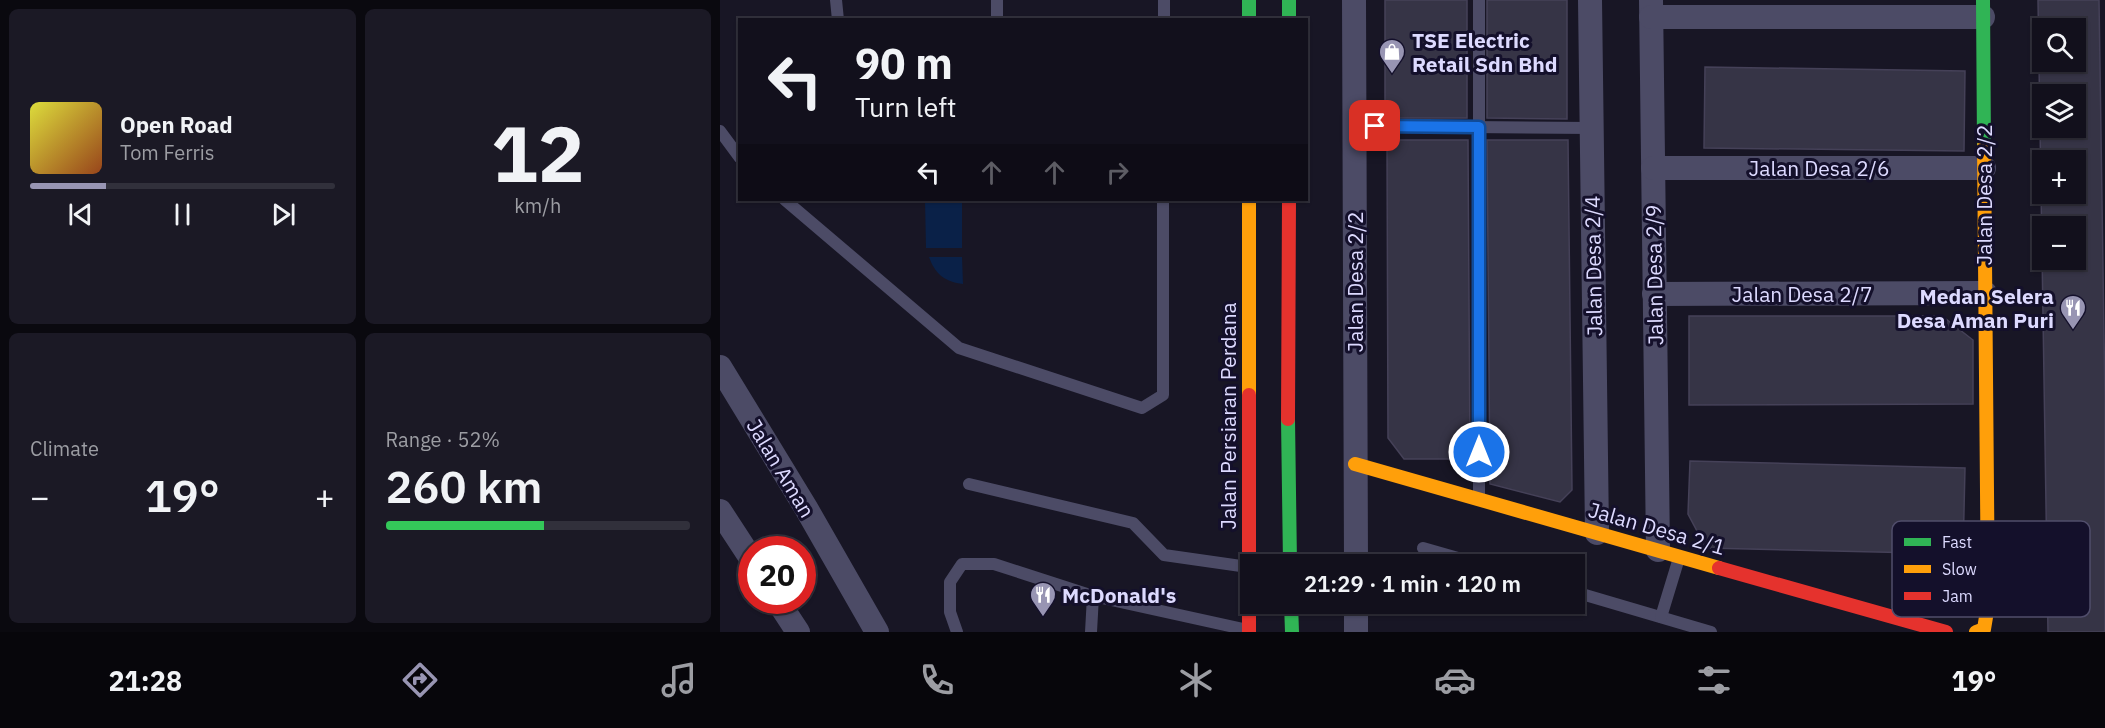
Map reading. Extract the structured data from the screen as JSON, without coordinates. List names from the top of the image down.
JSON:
{
  "streets": {
    "street": [
      "Jalan Desa 2/6",
      "Jalan Desa 2/2",
      "Jalan Desa 2/4",
      "Jalan Desa 2/9",
      "Jalan Desa 2/7",
      "Jalan Persiaran Perdana",
      "Jalan Aman",
      "Jalan Desa 2/1"
    ]
  },
  "crossings": [
    ["Jalan Desa 2/6", "Jalan Desa 2/2"],
    ["Jalan Desa 2/6", "Jalan Desa 2/9"],
    ["Jalan Desa 2/2", "Jalan Desa 2/7"],
    ["Jalan Desa 2/2", "Jalan Desa 2/1"],
    ["Jalan Desa 2/4", "Jalan Desa 2/1"],
    ["Jalan Desa 2/9", "Jalan Desa 2/7"],
    ["Jalan Desa 2/9", "Jalan Desa 2/1"]
  ],
  "places": {
    "shop": ["TSE Electric Retail Sdn Bhd"],
    "restaurant": ["Medan Selera Desa Aman Puri", "McDonald's"]
  },
  "legend": ["Fast", "Slow", "Jam"],
  "page": {
    "tile": [
      ["12", "km/h"],
      "Climate",
      ["Range · 52%", "260 km"]
    ],
    "map_buttons": ["+", "−"],
    "turn": ["90 m", "Turn left"],
    "song": ["Open Road", "Tom Ferris"],
    "heat": ["−", "19°", "+"],
    "limit": "20",
    "trip": "21:29 · 1 min · 120 m",
    "tabs": ["21:28", "19°"]
  }
}
